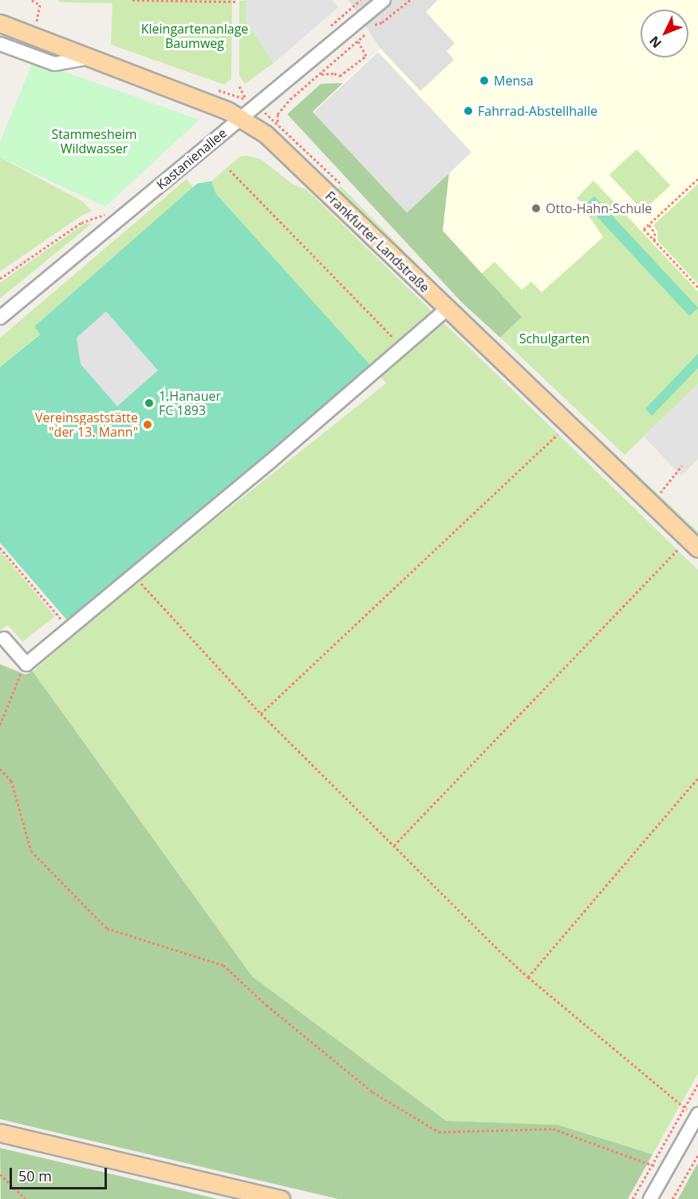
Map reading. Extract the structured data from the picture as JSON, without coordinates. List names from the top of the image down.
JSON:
{
  "streets": {
    "main road": ["Frankfurter Landstraße"],
    "street": ["Kastanienallee"]
  },
  "crossings": [
    ["Kastanienallee", "Frankfurter Landstraße"]
  ],
  "parks": ["Kleingartenanlage Baumweg", "Stammesheim Wildwasser", "Schulgarten"],
  "places": [
    "Mensa",
    "Fahrrad-Abstellhalle",
    "Otto-Hahn-Schule",
    "1.Hanauer FC 1893",
    "Vereinsgaststätte \"der 13. Mann\""
  ],
  "scale_bar": "50 m",
  "north": "bottom left"
}
